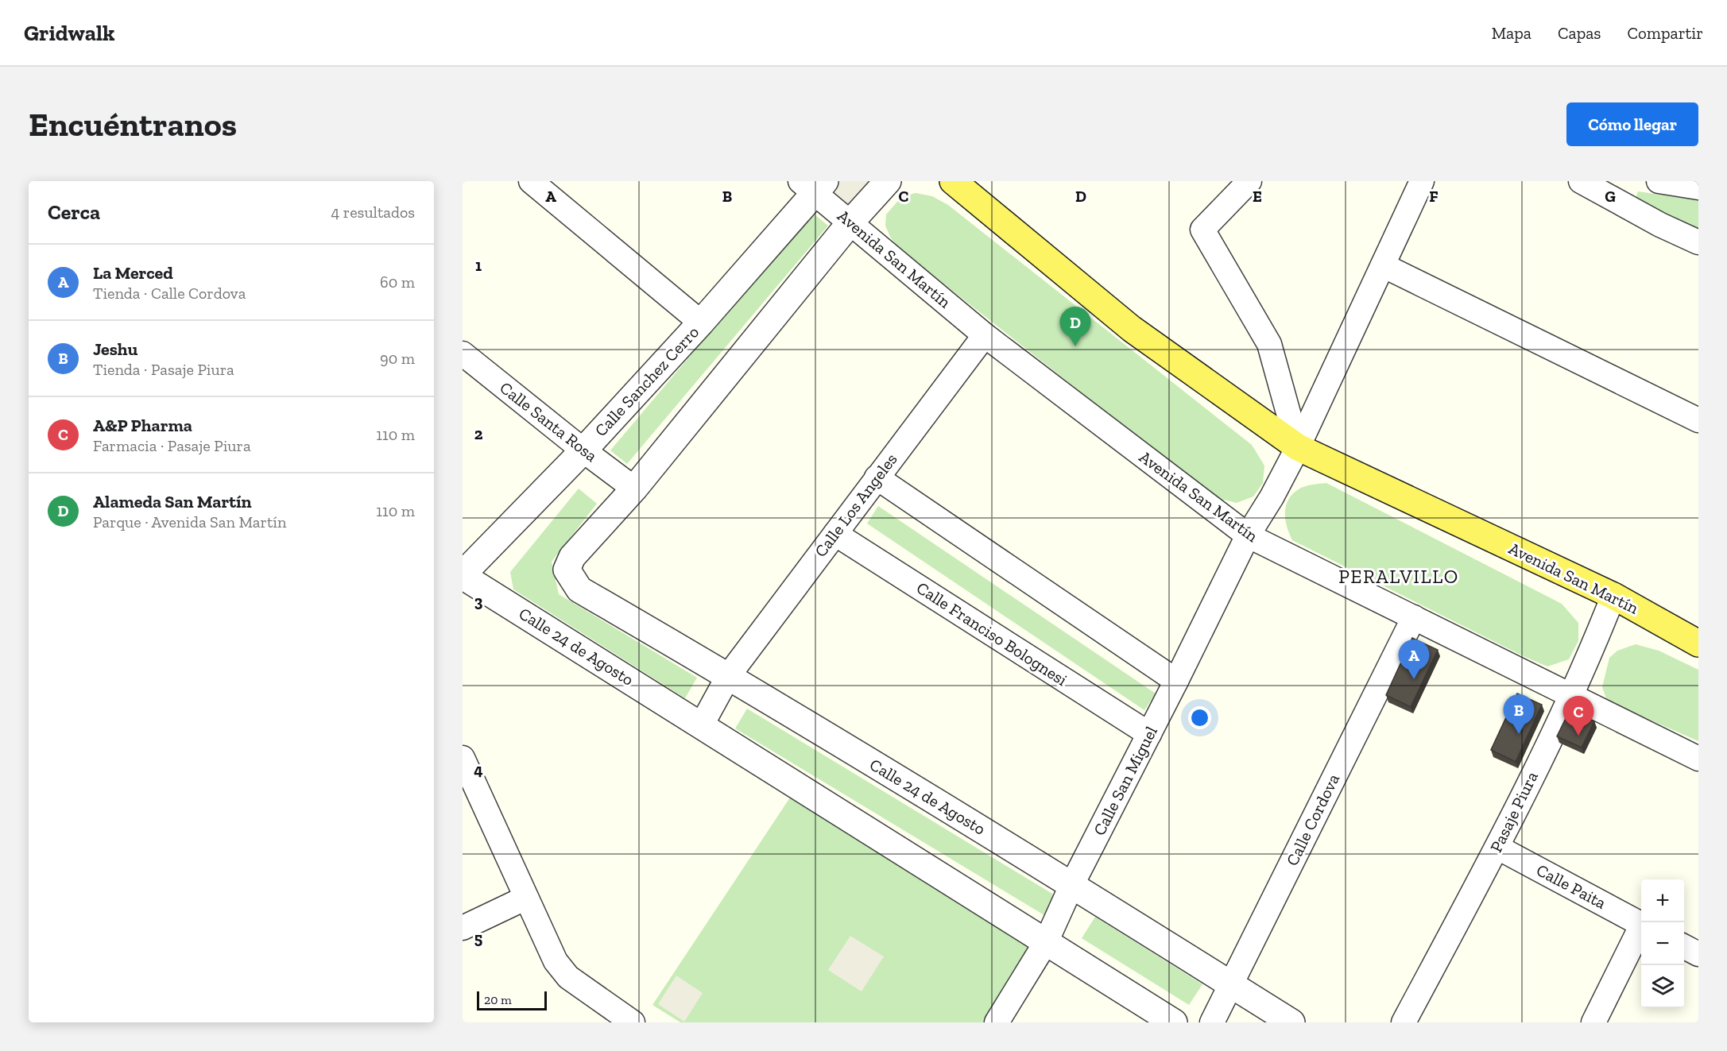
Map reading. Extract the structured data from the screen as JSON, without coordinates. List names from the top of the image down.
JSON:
{
  "streets": {
    "main road": ["Avenida San Martín"],
    "street": [
      "Calle Sanchez Cerro",
      "Calle Santa Rosa",
      "Calle Los Angeles",
      "Calle Franciso Bolognesi",
      "Calle 24 de Agosto",
      "Calle San Miguel",
      "Pasaje Piura",
      "Calle Cordova",
      "Calle Paita"
    ]
  },
  "crossings": [
    ["Avenida San Martín", "Calle Sanchez Cerro"],
    ["Avenida San Martín", "Calle Los Angeles"],
    ["Avenida San Martín", "Calle San Miguel"],
    ["Avenida San Martín", "Pasaje Piura"],
    ["Avenida San Martín", "Calle Cordova"],
    ["Calle Sanchez Cerro", "Calle Santa Rosa"],
    ["Calle Sanchez Cerro", "Calle 24 de Agosto"],
    ["Calle Santa Rosa", "Calle 24 de Agosto"],
    ["Calle Los Angeles", "Calle Franciso Bolognesi"],
    ["Calle Los Angeles", "Calle 24 de Agosto"],
    ["Calle Franciso Bolognesi", "Calle San Miguel"],
    ["Calle 24 de Agosto", "Calle San Miguel"],
    ["Calle 24 de Agosto", "Calle Cordova"],
    ["Pasaje Piura", "Calle Paita"]
  ],
  "districts": ["PERALVILLO"],
  "scale_bar": "20 m",
  "page": {
    "header": "Gridwalk",
    "nav": ["Mapa", "Capas", "Compartir"],
    "buttons": "Cómo llegar",
    "title": "Encuéntranos",
    "heading": ["Cerca", "4 resultados"],
    "list": [
      {
        "mark": "A",
        "name": "La Merced",
        "note": "Tienda · Calle Cordova",
        "value": "60 m"
      },
      {
        "mark": "B",
        "name": "Jeshu",
        "note": "Tienda · Pasaje Piura",
        "value": "90 m"
      },
      {
        "mark": "C",
        "name": "A&P Pharma",
        "note": "Farmacia · Pasaje Piura",
        "value": "110 m"
      },
      {
        "mark": "D",
        "name": "Alameda San Martín",
        "note": "Parque · Avenida San Martín",
        "value": "110 m"
      }
    ],
    "pins": [
      "D",
      "A",
      "B",
      "C"
    ],
    "map_buttons": ["+", "−"],
    "scale": "20 m"
  },
  "grid": {
    "columns": [
      "A",
      "B",
      "C",
      "D",
      "E",
      "F",
      "G"
    ],
    "rows": [
      "1",
      "2",
      "3",
      "4",
      "5"
    ]
  }
}
